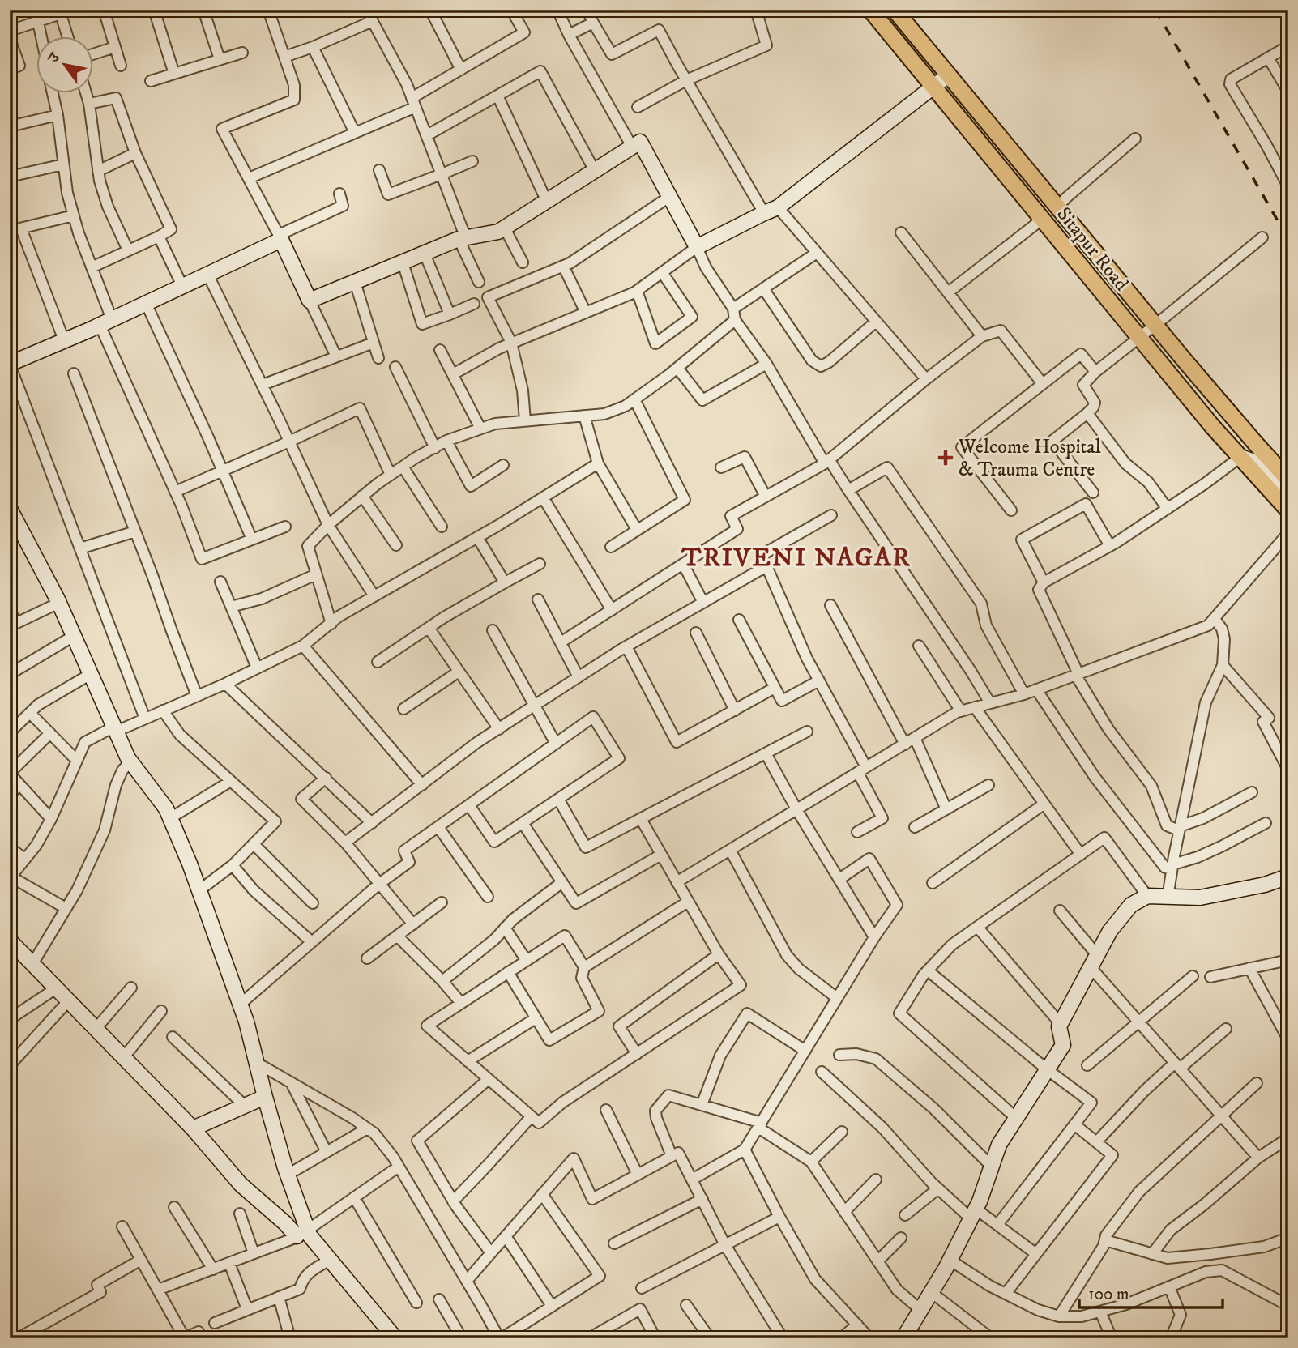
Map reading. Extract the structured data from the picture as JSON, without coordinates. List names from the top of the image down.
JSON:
{
  "streets": {
    "main road": ["Sitapur Road"]
  },
  "districts": ["TRIVENI NAGAR"],
  "places": {
    "health": ["Welcome Hospital & Trauma Centre"]
  },
  "scale_bar": "100 m",
  "north": "top left"
}
